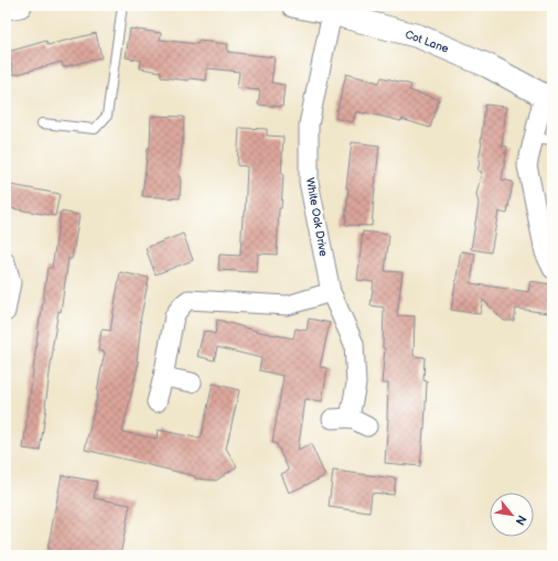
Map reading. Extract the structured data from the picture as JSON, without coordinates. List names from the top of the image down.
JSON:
{
  "streets": {
    "street": ["Cot Lane", "White Oak Drive"]
  },
  "crossings": [
    ["Cot Lane", "White Oak Drive"]
  ],
  "north": "bottom right"
}
